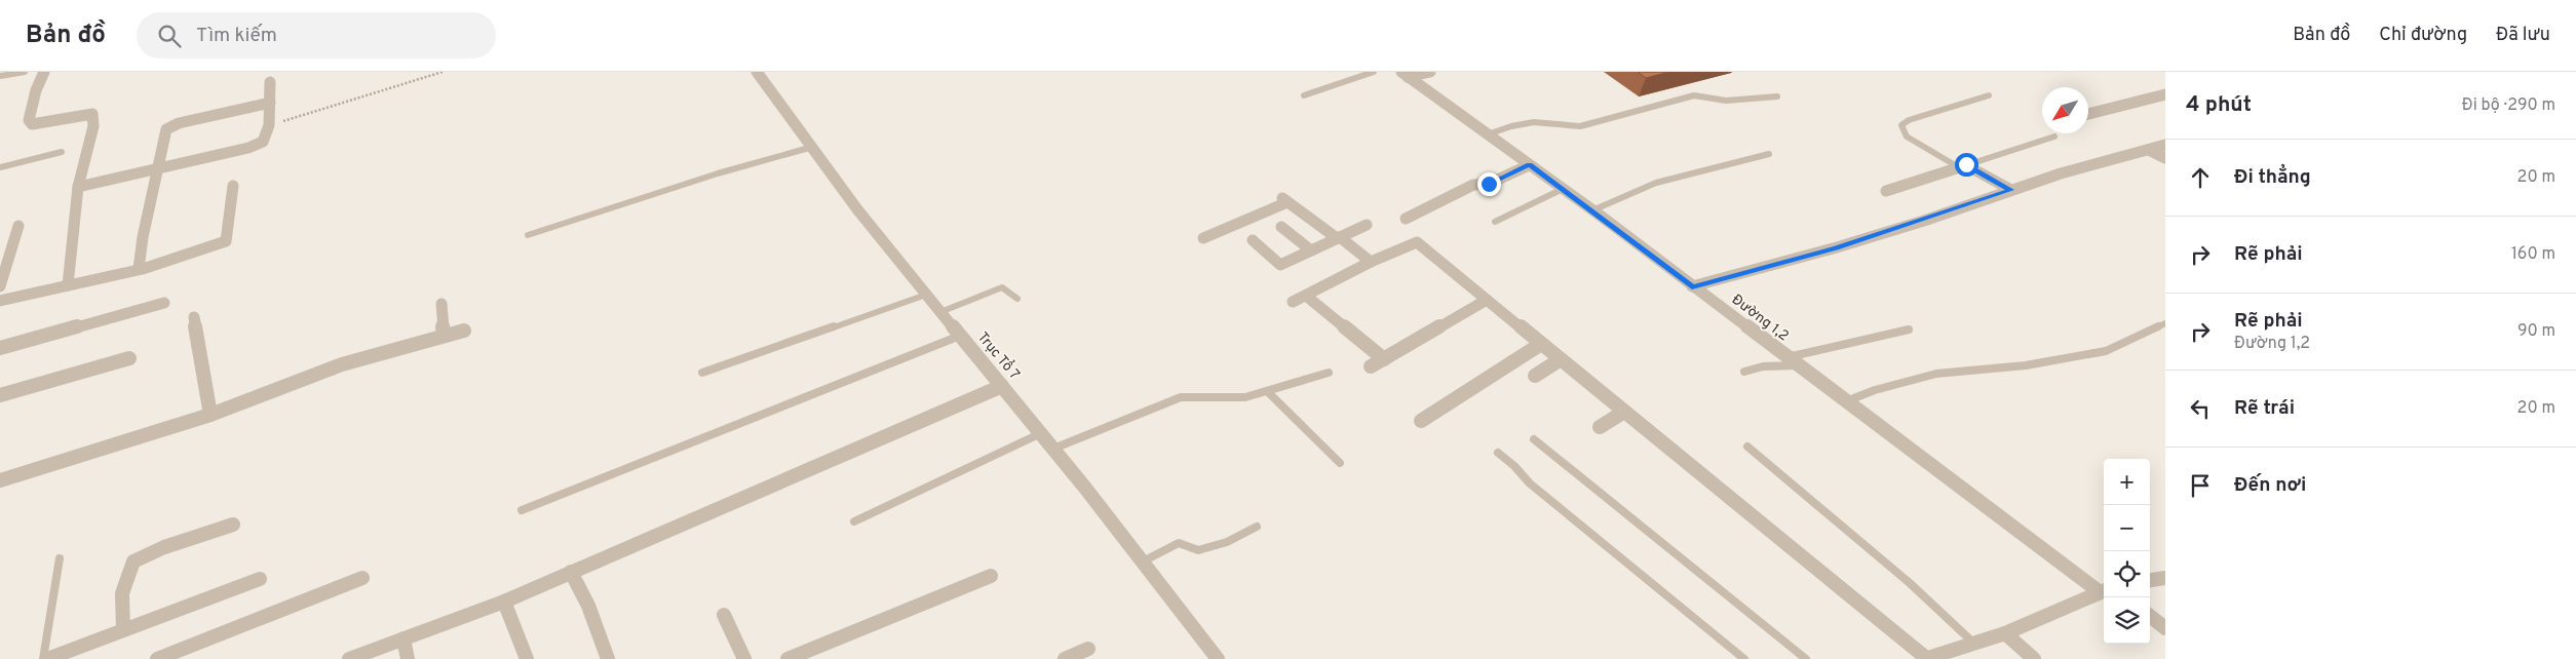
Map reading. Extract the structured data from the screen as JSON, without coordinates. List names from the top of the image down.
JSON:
{
  "streets": {
    "street": ["Đường 1,2", "Trục Tổ 7"]
  },
  "north": "bottom left",
  "page": {
    "header": "Bản đồ",
    "search": "Tìm kiếm",
    "nav": ["Bản đồ", "Chỉ đường", "Đã lưu"],
    "heading": ["4 phút", "Đi bộ · 290 m"],
    "list": [
      ["Đi thẳng", "20 m"],
      ["Rẽ phải", "160 m"],
      ["Rẽ phải", "Đường 1,2", "90 m"],
      ["Rẽ trái", "20 m"],
      "Đến nơi"
    ],
    "map_buttons": ["+", "−"]
  }
}
